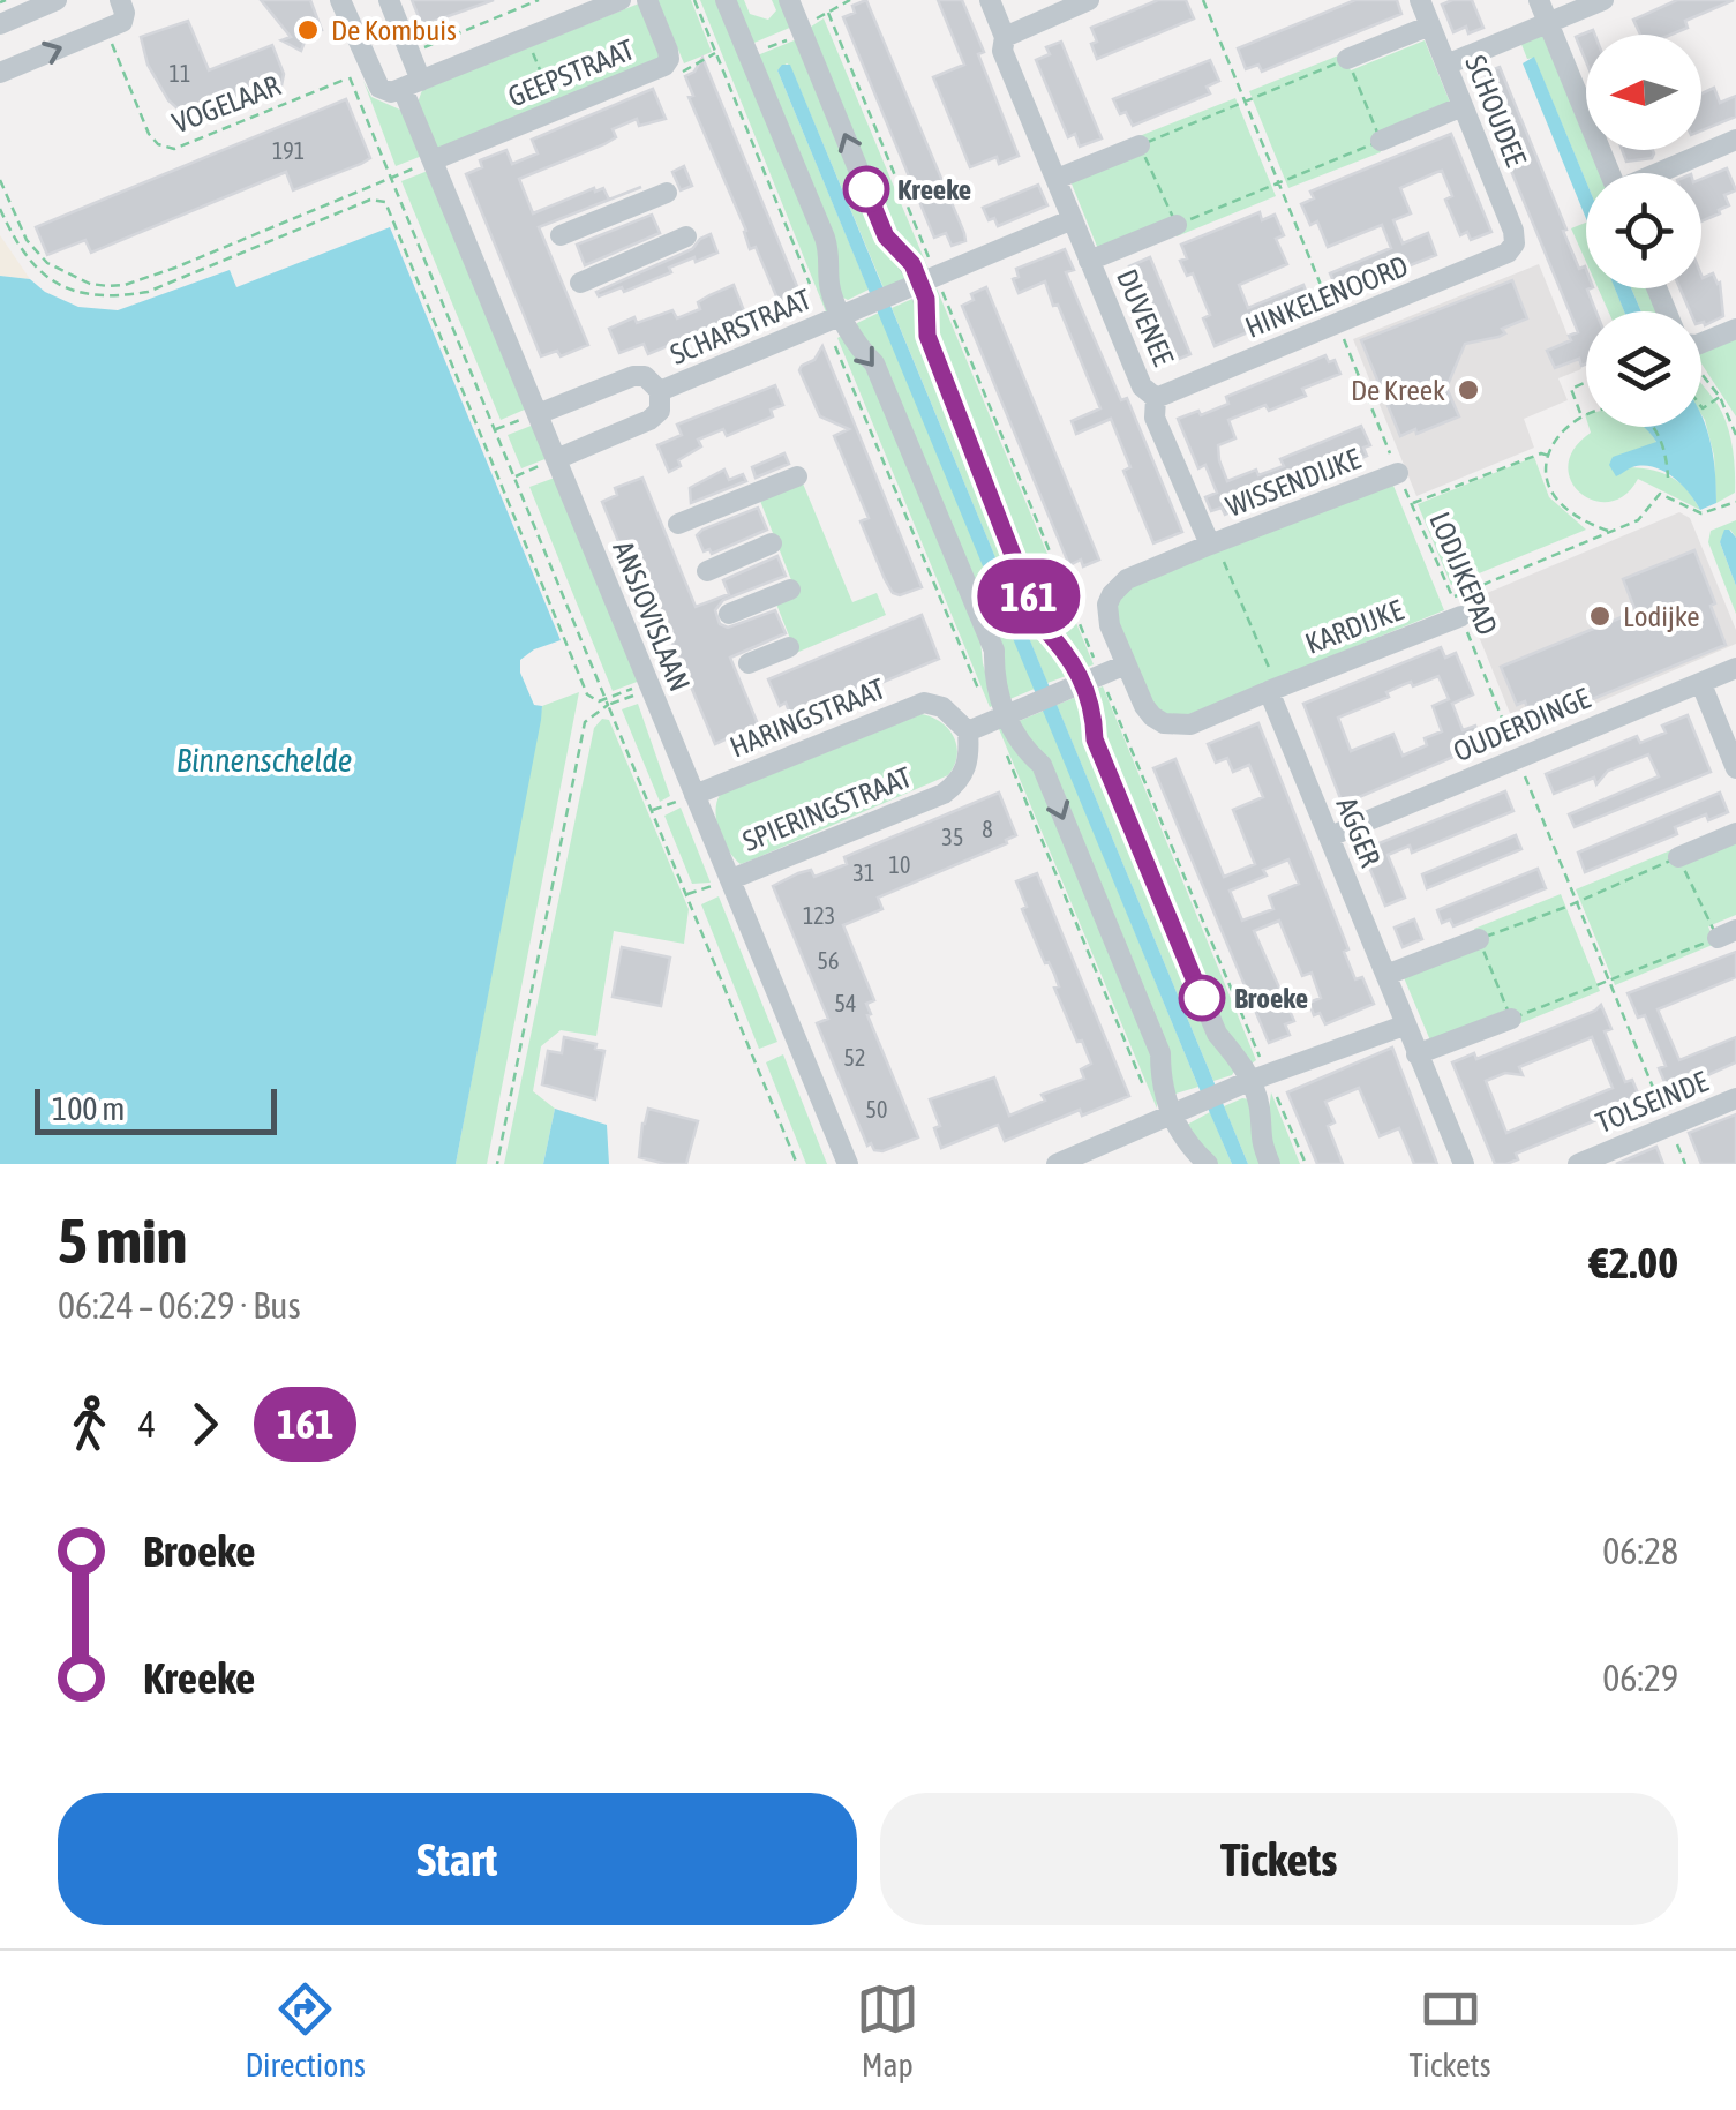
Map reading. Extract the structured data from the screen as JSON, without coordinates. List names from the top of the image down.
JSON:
{
  "streets": {
    "street": [
      "GEEPSTRAAT",
      "SCHOUDEE",
      "HINKELENOORD",
      "DUVENEE",
      "SCHARSTRAAT",
      "WISSENDIJKE",
      "ANSJOVISLAAN",
      "KARDIJKE",
      "HARINGSTRAAT",
      "OUDERDINGE",
      "SPIERINGSTRAAT",
      "AGGER",
      "TOLSEINDE"
    ],
    "path": ["VOGELAAR", "LODIJKEPAD"]
  },
  "crossings": [
    ["GEEPSTRAAT", "ANSJOVISLAAN"],
    ["SCHOUDEE", "HINKELENOORD"],
    ["HINKELENOORD", "DUVENEE"],
    ["HINKELENOORD", "LODIJKEPAD"],
    ["DUVENEE", "WISSENDIJKE"],
    ["SCHARSTRAAT", "ANSJOVISLAAN"],
    ["WISSENDIJKE", "LODIJKEPAD"],
    ["LODIJKEPAD", "KARDIJKE"],
    ["LODIJKEPAD", "OUDERDINGE"],
    ["LODIJKEPAD", "TOLSEINDE"],
    ["ANSJOVISLAAN", "HARINGSTRAAT"],
    ["ANSJOVISLAAN", "SPIERINGSTRAAT"],
    ["KARDIJKE", "AGGER"],
    ["HARINGSTRAAT", "SPIERINGSTRAAT"],
    ["OUDERDINGE", "AGGER"]
  ],
  "water": ["Binnenschelde"],
  "places": [
    "De Kombuis",
    "Kreeke",
    "De Kreek",
    "Lodijke",
    "Broeke"
  ],
  "lines": ["bus line 161"],
  "house_numbers": [
    "11",
    "191",
    "8",
    "35",
    "10",
    "31",
    "123",
    "56",
    "54",
    "52",
    "50"
  ],
  "scale_bar": "100 m",
  "north": "left",
  "page": {
    "on_map": "161",
    "scale": "100 m",
    "heading": ["5 min", "06:24 – 06:29 · Bus", "€2.00"],
    "legs": ["4", "161"],
    "list": [
      {
        "name": "Broeke",
        "value": "06:28"
      },
      {
        "name": "Kreeke",
        "value": "06:29"
      }
    ],
    "buttons": ["Start", "Tickets"],
    "tabs": ["Directions", "Map", "Tickets"]
  }
}
